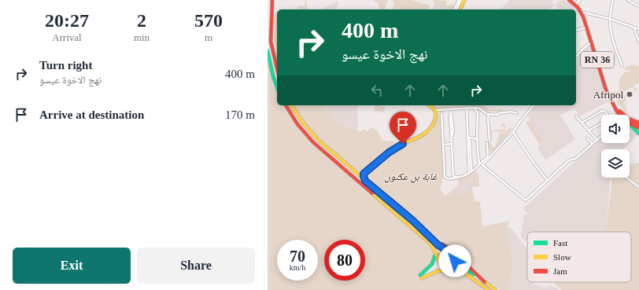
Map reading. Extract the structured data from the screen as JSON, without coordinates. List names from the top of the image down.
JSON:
{
  "streets": {
    "main road": ["RN 36"]
  },
  "parks": ["غابة بن عكنون"],
  "places": ["Afripol"],
  "legend": ["Fast", "Slow", "Jam"],
  "page": {
    "eta": [
      "20:27",
      "Arrival",
      "2",
      "min",
      "570",
      "m"
    ],
    "turn": ["400 m", "نهج الاخوة عيسو"],
    "list": [
      {
        "name": "Turn right",
        "note": "نهج الاخوة عيسو",
        "value": "400 m"
      },
      {
        "name": "Arrive at destination",
        "value": "170 m"
      }
    ],
    "speed": "70 km/h",
    "limit": "80",
    "buttons": ["Exit", "Share"]
  }
}
